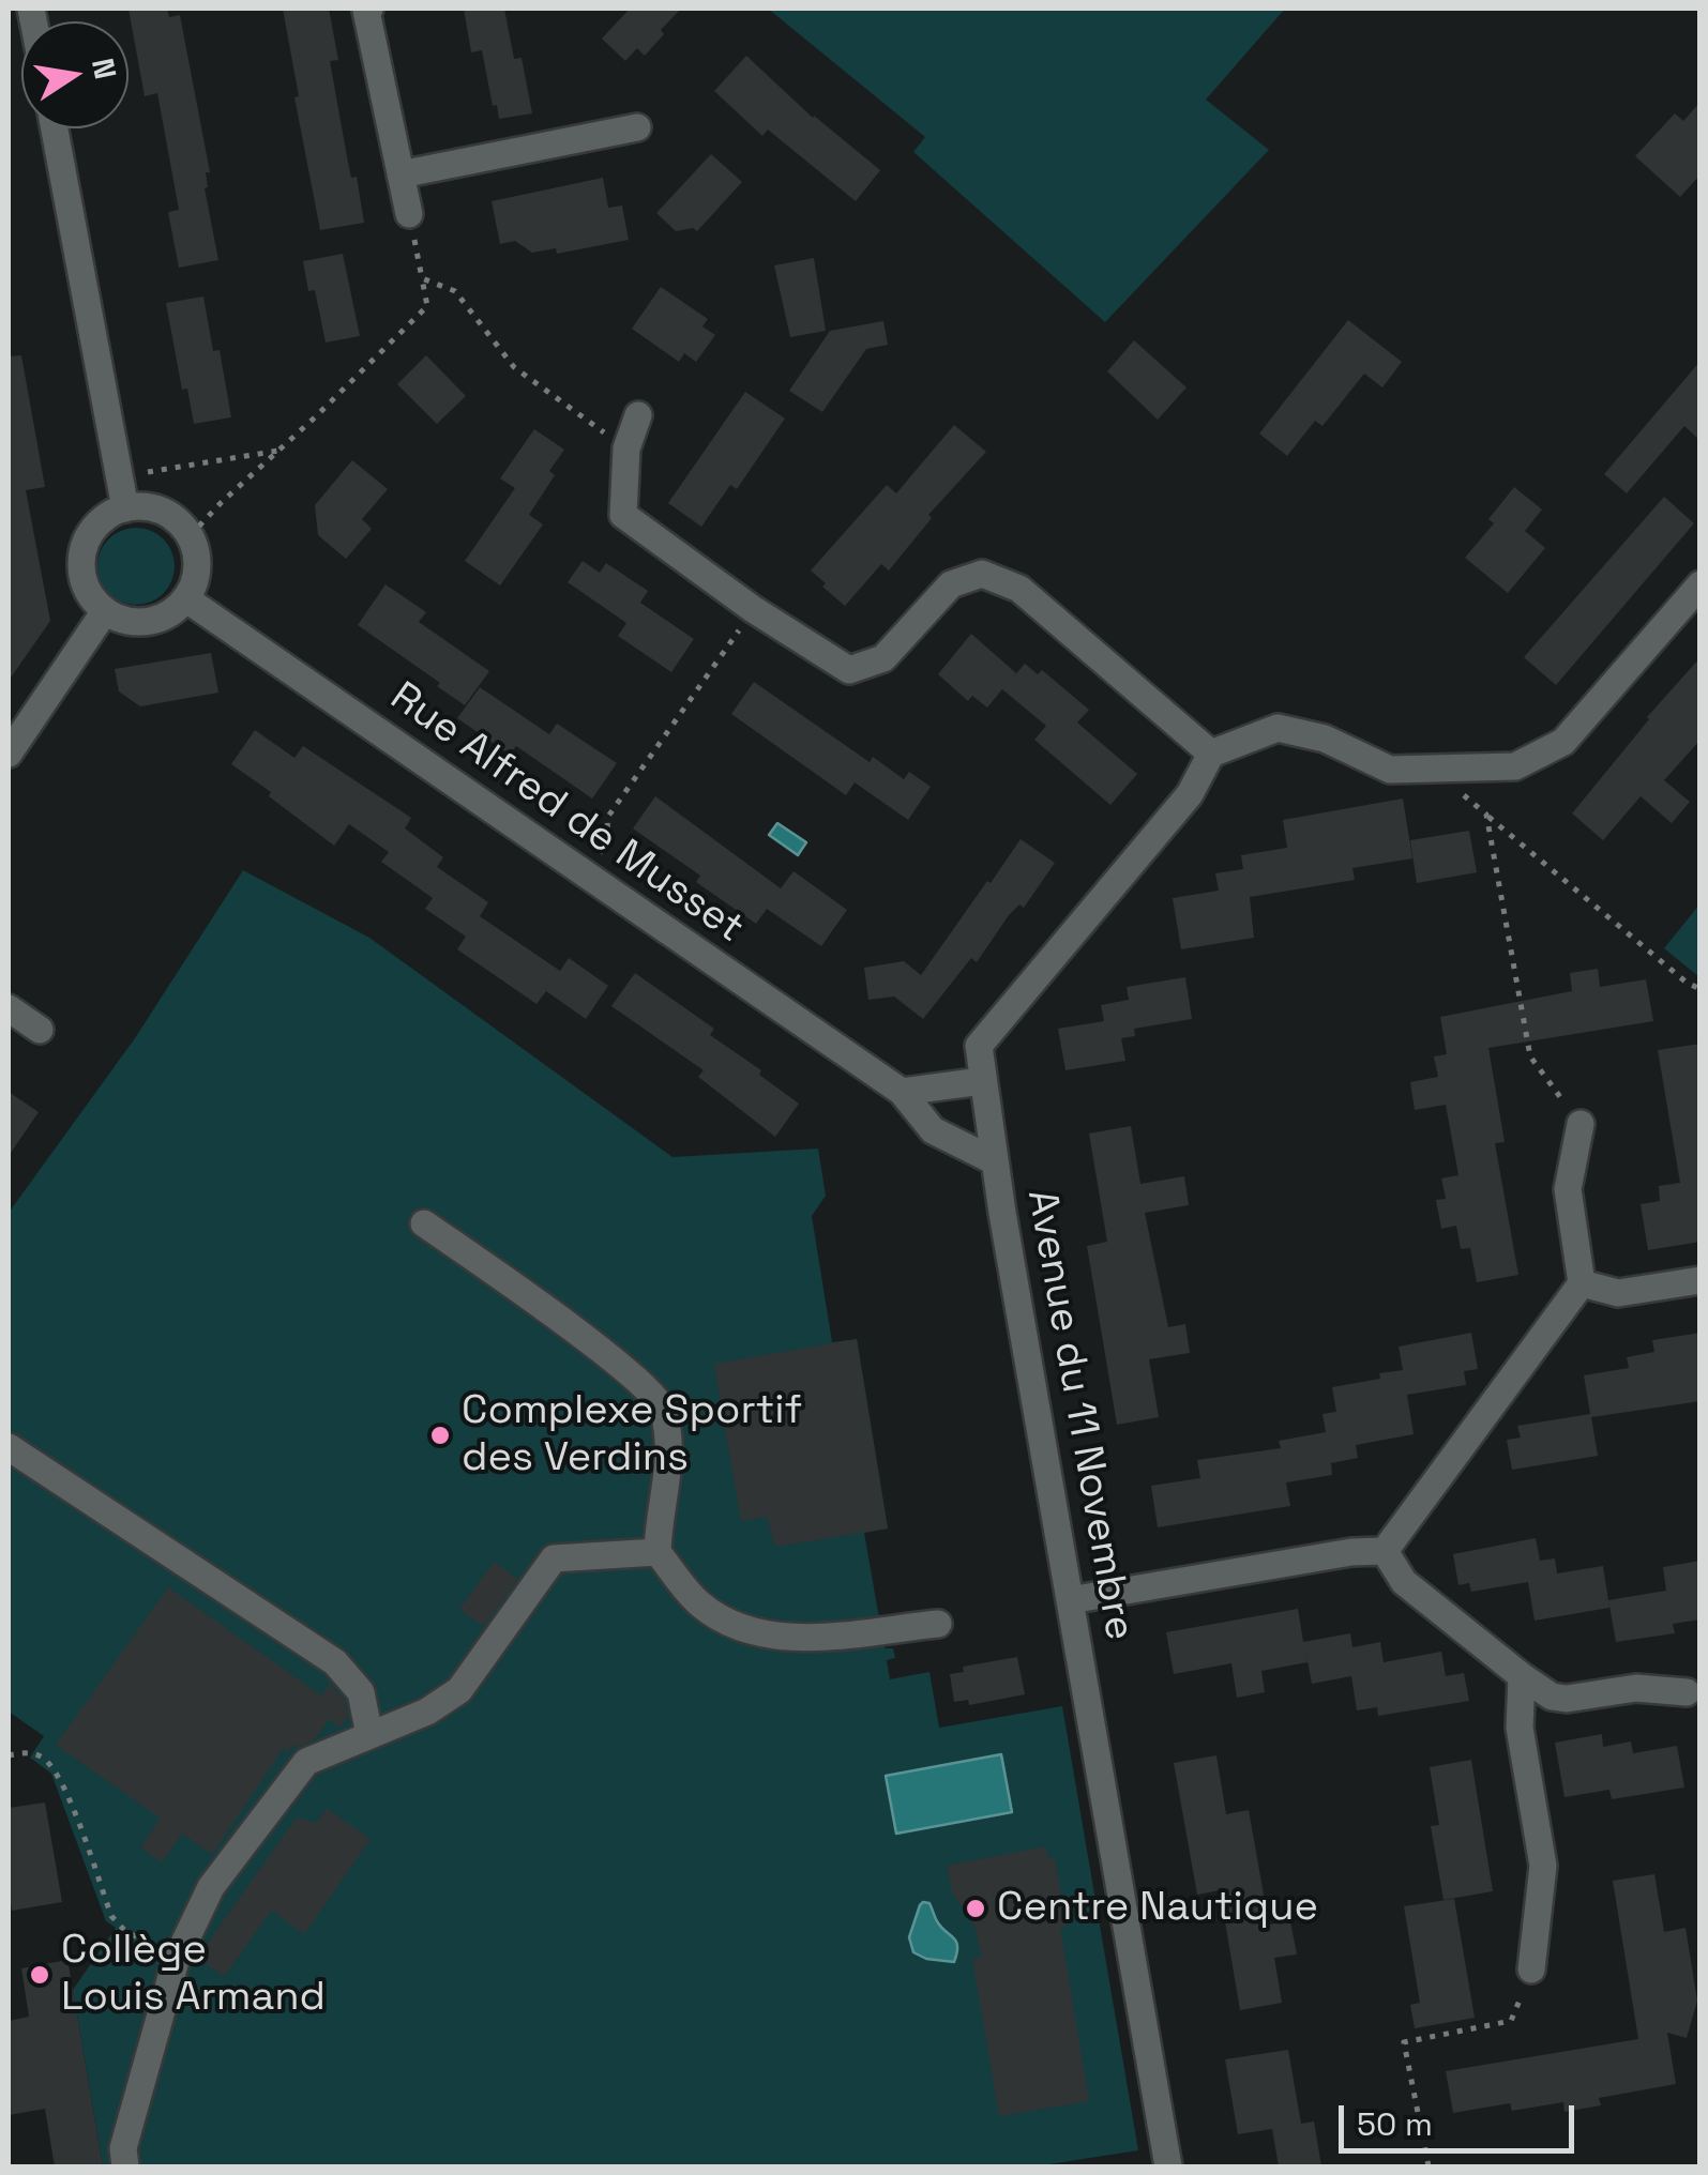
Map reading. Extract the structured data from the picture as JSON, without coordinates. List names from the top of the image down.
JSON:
{
  "streets": {
    "street": ["Rue Alfred de Musset", "Avenue du 11 Novembre"]
  },
  "crossings": [
    ["Rue Alfred de Musset", "Avenue du 11 Novembre"]
  ],
  "places": ["Complexe Sportif des Verdins", "Centre Nautique", "Collège Louis Armand"],
  "scale_bar": "50 m",
  "north": "right"
}
